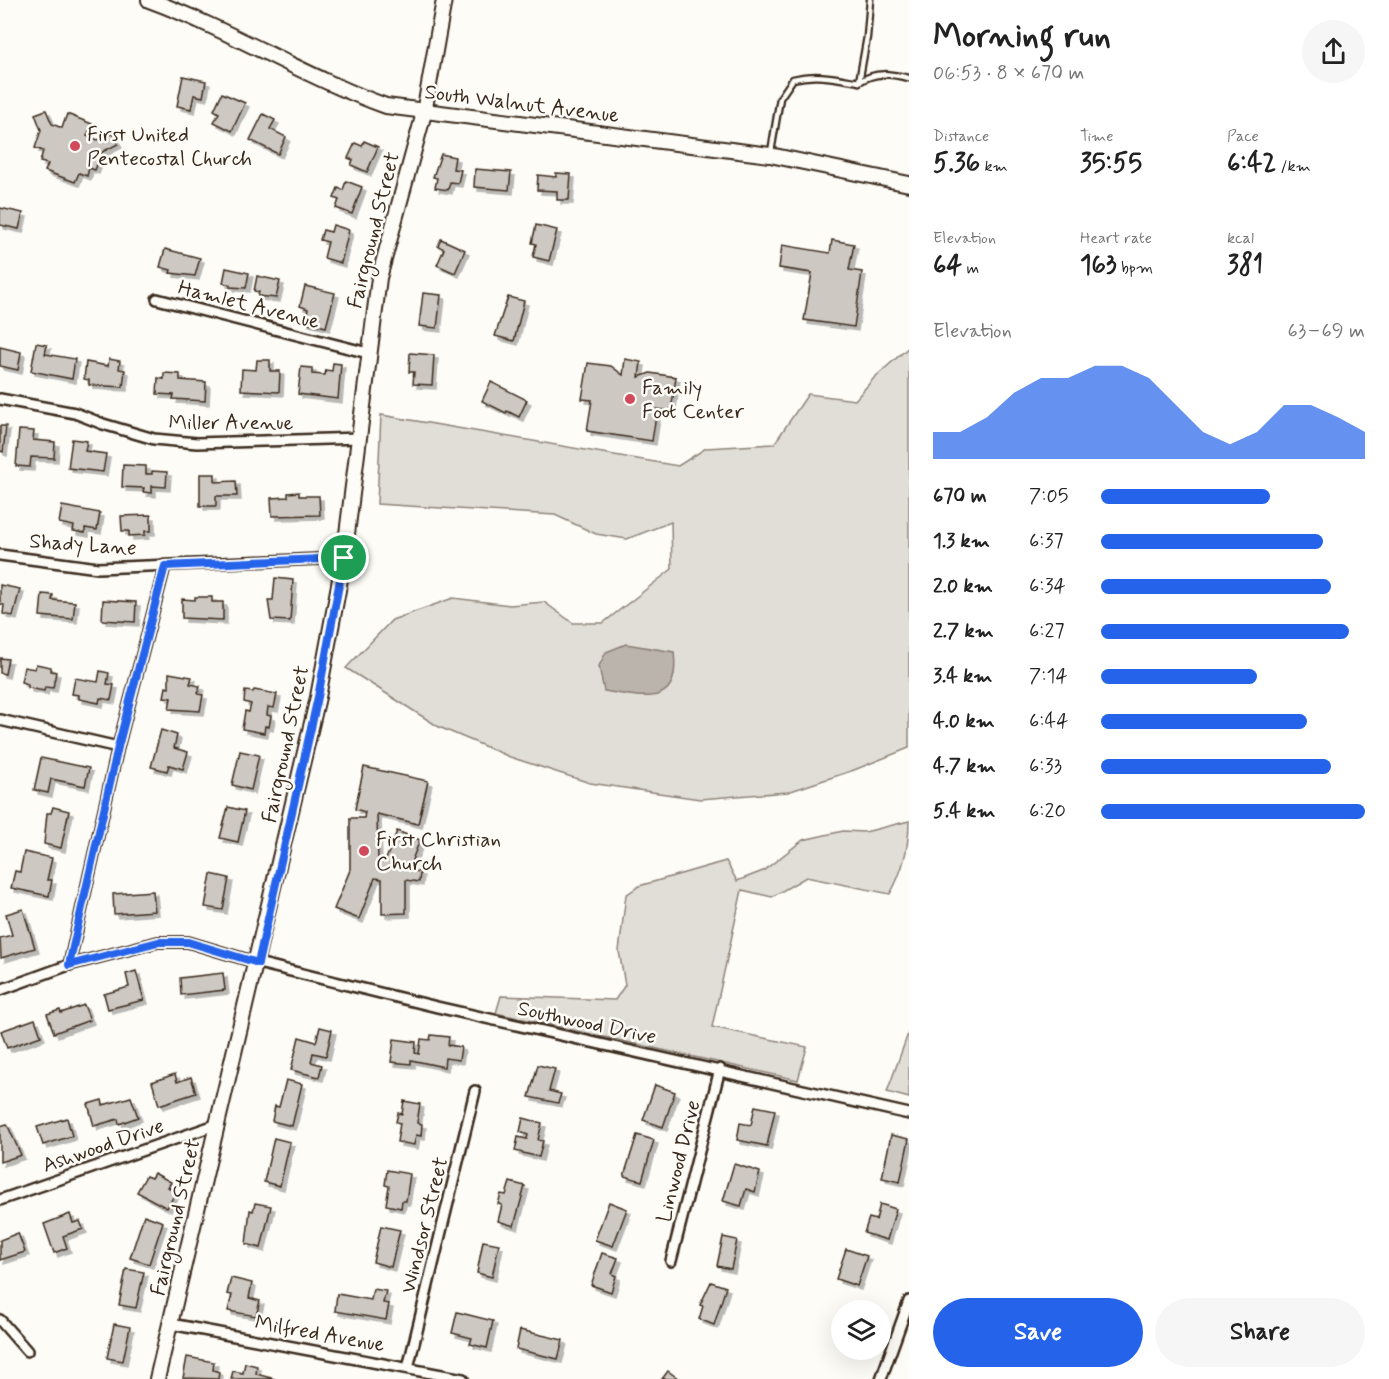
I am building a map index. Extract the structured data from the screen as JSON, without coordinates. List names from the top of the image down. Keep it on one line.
{"streets":{"street":["South Walnut Avenue","Fairground Street","Hamlet Avenue","Miller Avenue","Shady Lane","Southwood Drive","Ashwood Drive","Linwood Drive","Windsor Street","Milfred Avenue"]},"crossings":[["South Walnut Avenue","Fairground Street"],["Fairground Street","Hamlet Avenue"],["Fairground Street","Miller Avenue"],["Fairground Street","Shady Lane"],["Fairground Street","Southwood Drive"],["Fairground Street","Ashwood Drive"],["Fairground Street","Milfred Avenue"],["Southwood Drive","Linwood Drive"],["Windsor Street","Milfred Avenue"]],"places":["First United Pentecostal Church","Family Foot Center","First Christian Church"],"page":{"heading":["Morning run","06:53 · 8 × 670 m"],"stats":[["Distance","5.36 km"],["Time","35:55"],["Pace","6:42 /km"],["Elevation","64 m"],["Heart rate","163 bpm"],["kcal","381"]],"chart":["Elevation","63–69 m"],"list":[{"name":"670 m","note":"7:05"},{"name":"1.3 km","note":"6:37"},{"name":"2.0 km","note":"6:34"},{"name":"2.7 km","note":"6:27"},{"name":"3.4 km","note":"7:14"},{"name":"4.0 km","note":"6:44"},{"name":"4.7 km","note":"6:33"},{"name":"5.4 km","note":"6:20"}],"buttons":["Save","Share"]}}
